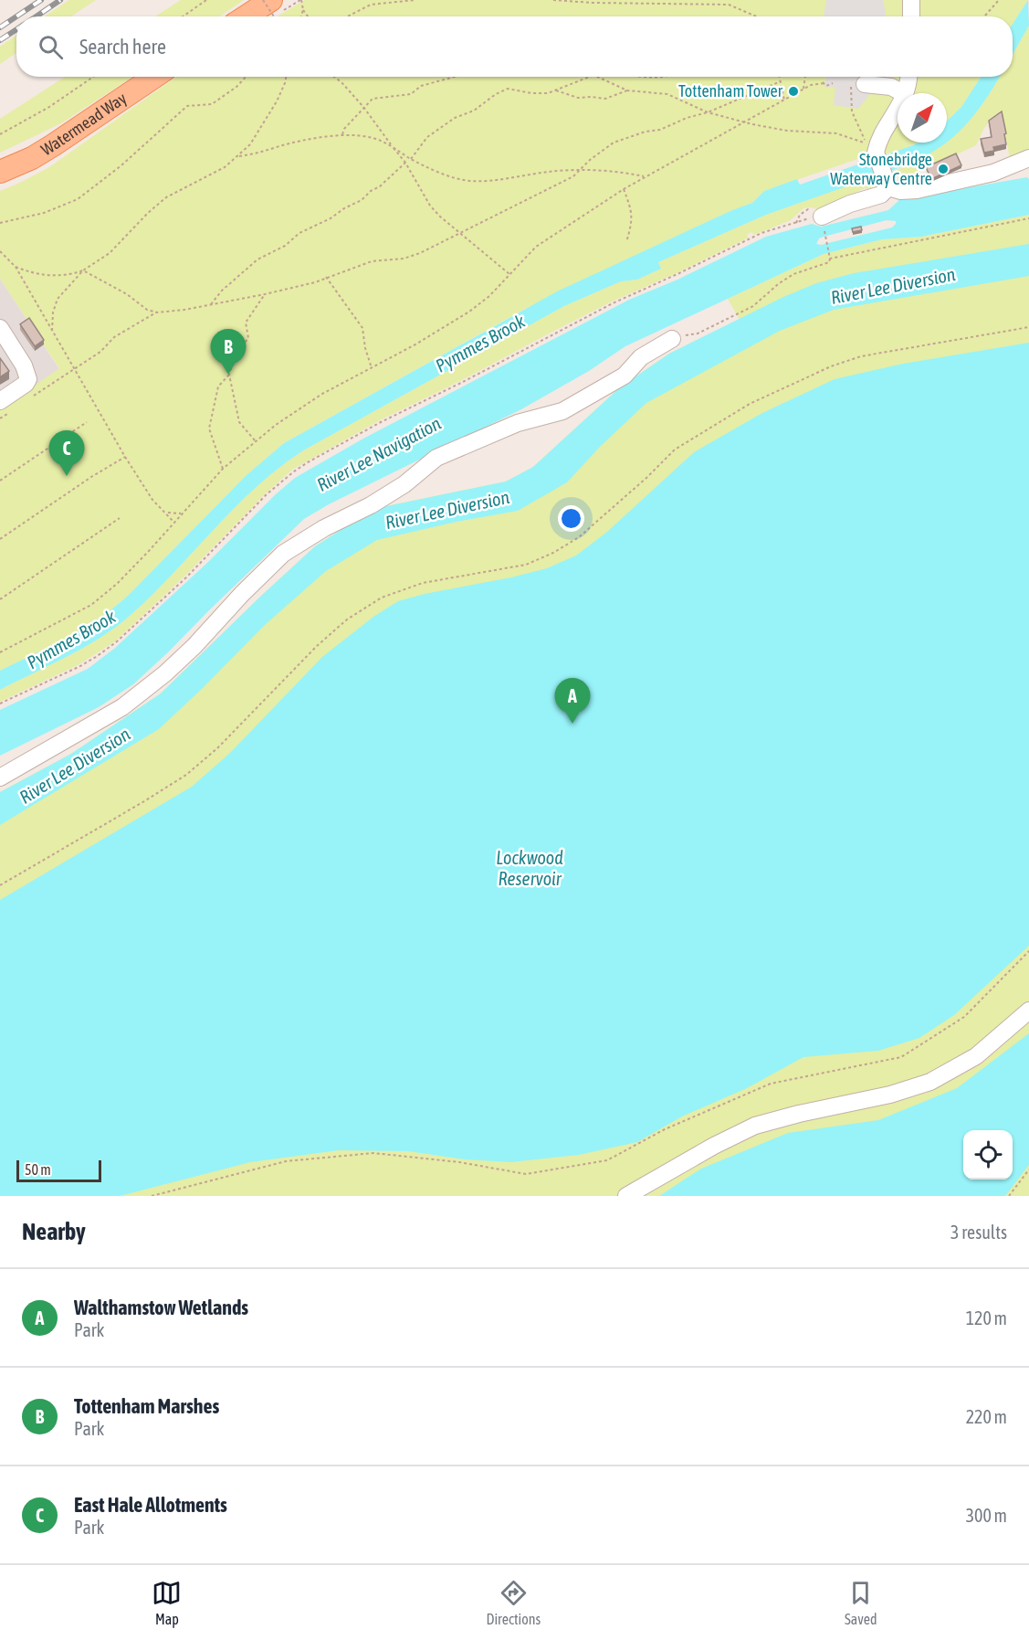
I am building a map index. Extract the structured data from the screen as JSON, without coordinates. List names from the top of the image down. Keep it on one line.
{"streets":{"main road":["Watermead Way"]},"water":["River Lee Diversion","Pymmes Brook","River Lee Navigation","Lockwood Reservoir"],"places":["Tottenham Tower","Stonebridge Waterway Centre"],"scale_bar":"50 m","north":"top right","page":{"search":"Search here","pins":["B","C","A"],"scale":"50 m","heading":["Nearby","3 results"],"list":[{"mark":"A","name":"Walthamstow Wetlands","note":"Park","value":"120 m"},{"mark":"B","name":"Tottenham Marshes","note":"Park","value":"220 m"},{"mark":"C","name":"East Hale Allotments","note":"Park","value":"300 m"}],"nav":["Map","Directions","Saved"]}}
